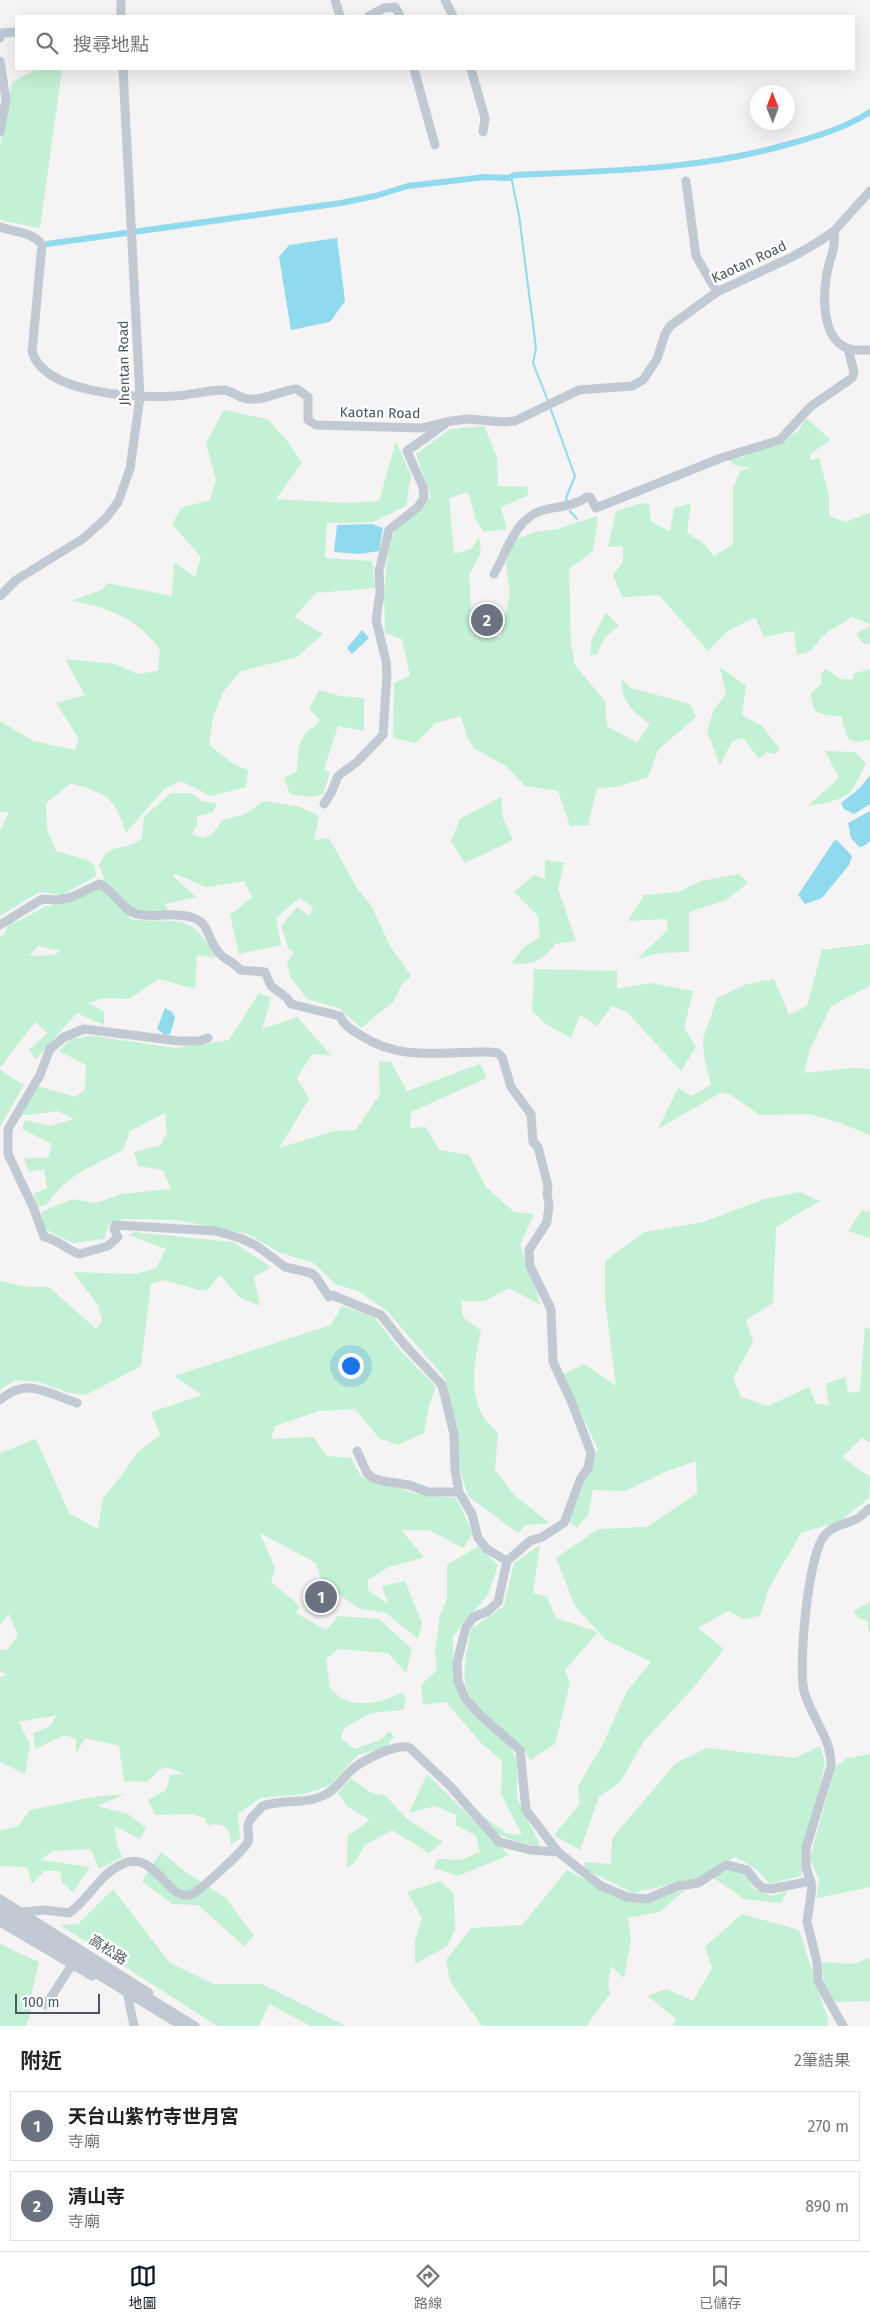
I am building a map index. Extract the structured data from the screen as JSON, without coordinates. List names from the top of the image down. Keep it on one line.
{"streets":{"street":["Kaotan Road","Jhentan Road","高松路"]},"crossings":[["Kaotan Road","Jhentan Road"]],"scale_bar":"100 m","north":"top","page":{"search":"搜尋地點","pins":["2","1"],"scale":"100 m","heading":["附近","2筆結果"],"list":[{"mark":"1","name":"天台山紫竹寺世月宮","note":"寺廟","value":"270 m"},{"mark":"2","name":"清山寺","note":"寺廟","value":"890 m"}],"nav":["地圖","路線","已儲存"]}}
